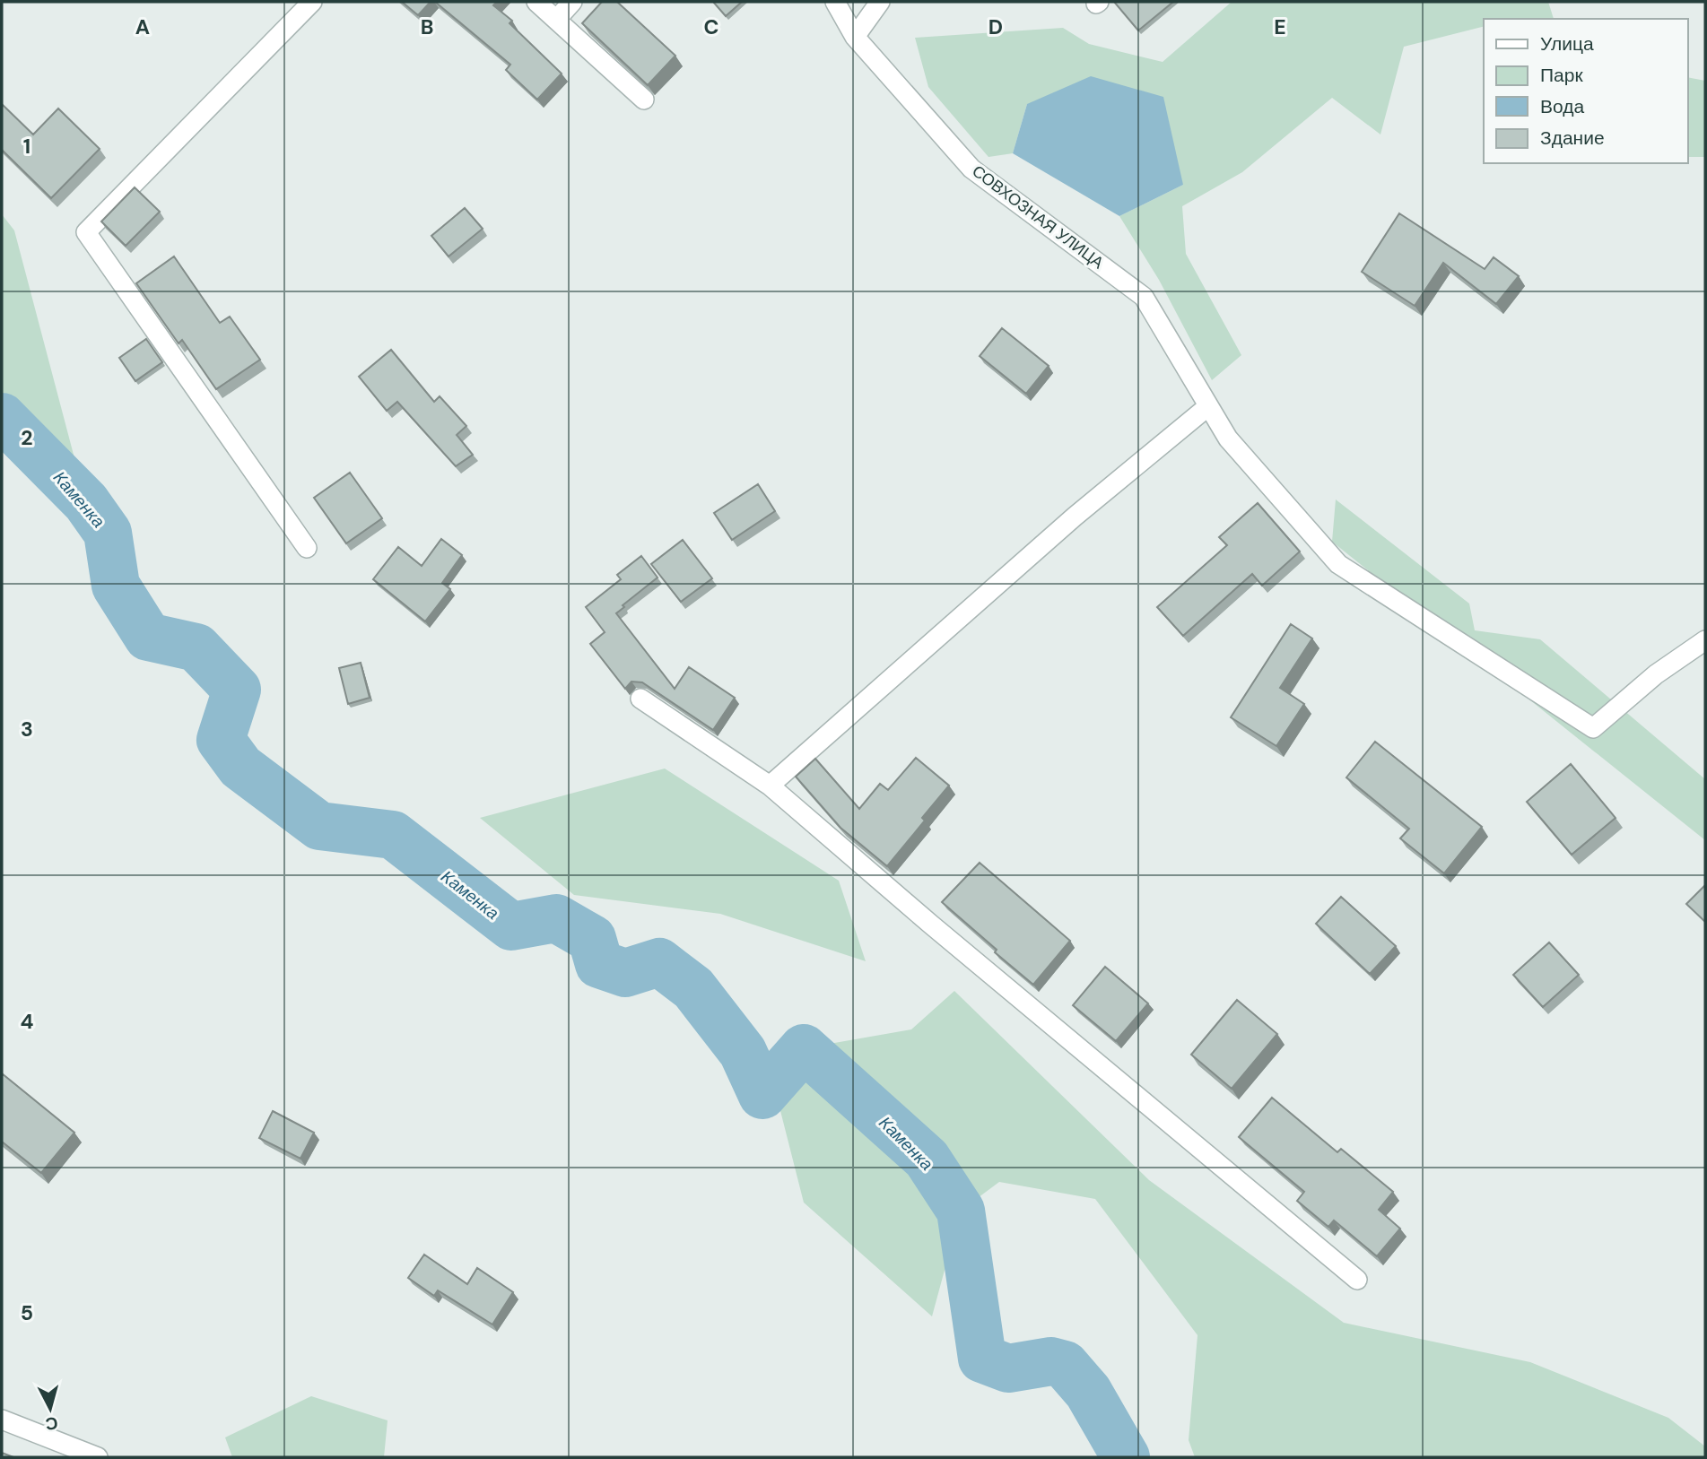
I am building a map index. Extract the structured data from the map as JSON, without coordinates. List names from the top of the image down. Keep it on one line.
{"streets":{"street":["СОВХОЗНАЯ УЛИЦА"]},"water":["Каменка"],"legend":["Улица","Парк","Вода","Здание"],"north":"bottom","grid":{"columns":["A","B","C","D","E"],"rows":["1","2","3","4","5"]}}
